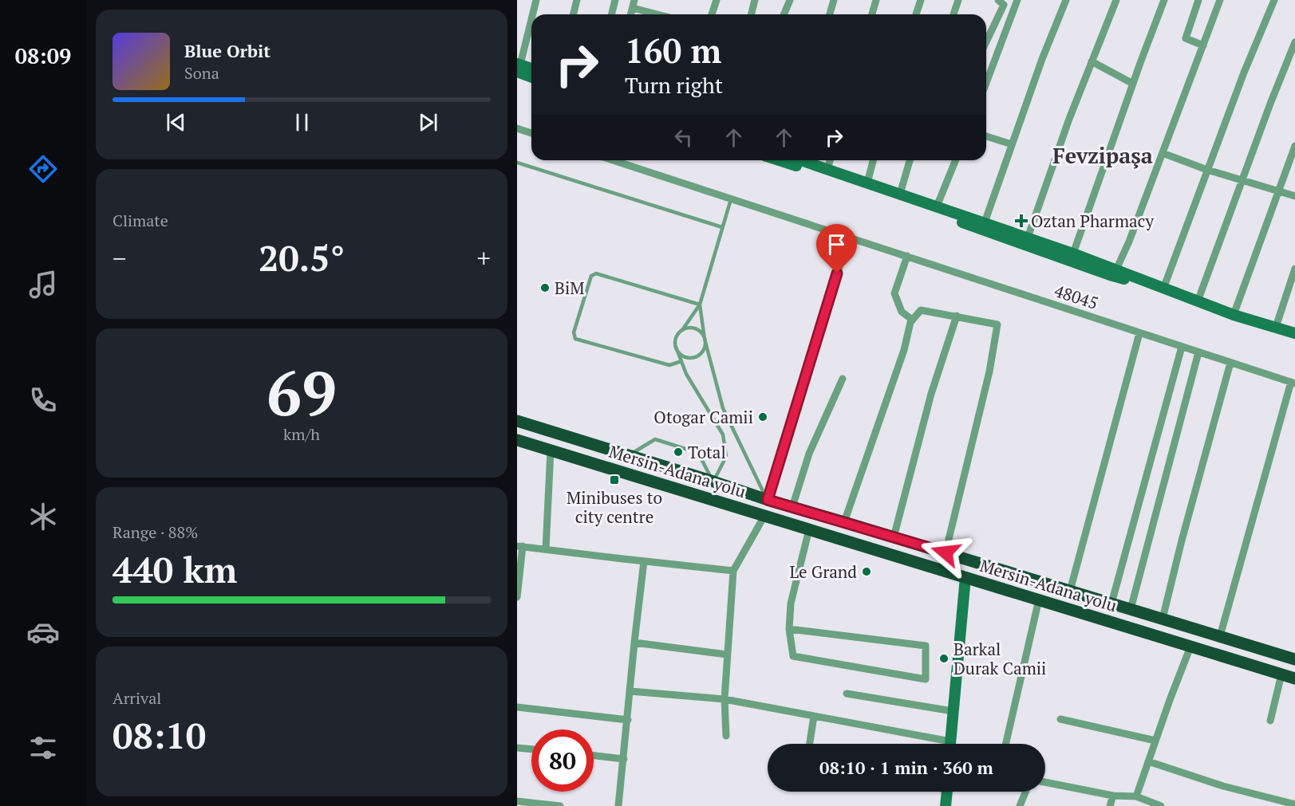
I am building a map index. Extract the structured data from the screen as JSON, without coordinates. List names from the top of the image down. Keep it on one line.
{"streets":{"highway":["Mersin-Adana yolu"],"street":["48045"]},"districts":["Fevzipaşa"],"places":{"health":["Oztan Pharmacy"],"other":["BiM","Otogar Camii","Total","Le Grand","Barkal Durak Camii"],"transit":["Minibuses to city centre"]},"page":{"tabs":"08:09","turn":["160 m","Turn right"],"song":["Blue Orbit","Sona"],"tile":["Climate",["69","km/h"],["Range · 88%","440 km"],["Arrival","08:10"]],"heat":["−","20.5°","+"],"limit":"80","trip":"08:10 · 1 min · 360 m"}}
